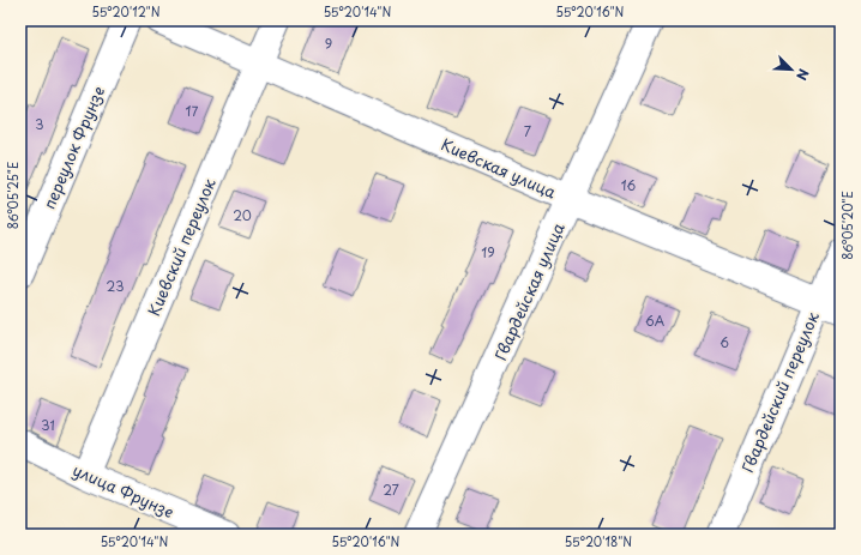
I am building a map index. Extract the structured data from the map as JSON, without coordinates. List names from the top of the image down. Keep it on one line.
{"streets":{"lane":["переулок Фрунзе","Киевская улица","Киевский переулок","Гвардейская улица","Гвардейский переулок","улица Фрунзе"]},"crossings":[["Киевская улица","Киевский переулок"],["Киевская улица","Гвардейская улица"],["Киевская улица","Гвардейский переулок"],["Киевский переулок","улица Фрунзе"]],"house_numbers":["9","17","3","7","16","20","19","23","6А","6","31","27"],"north":"bottom right","coordinates":["55°20'12\"N","55°20'14\"N","55°20'16\"N","86°05'25\"E","86°05'20\"E","55°20'18\"N"]}
